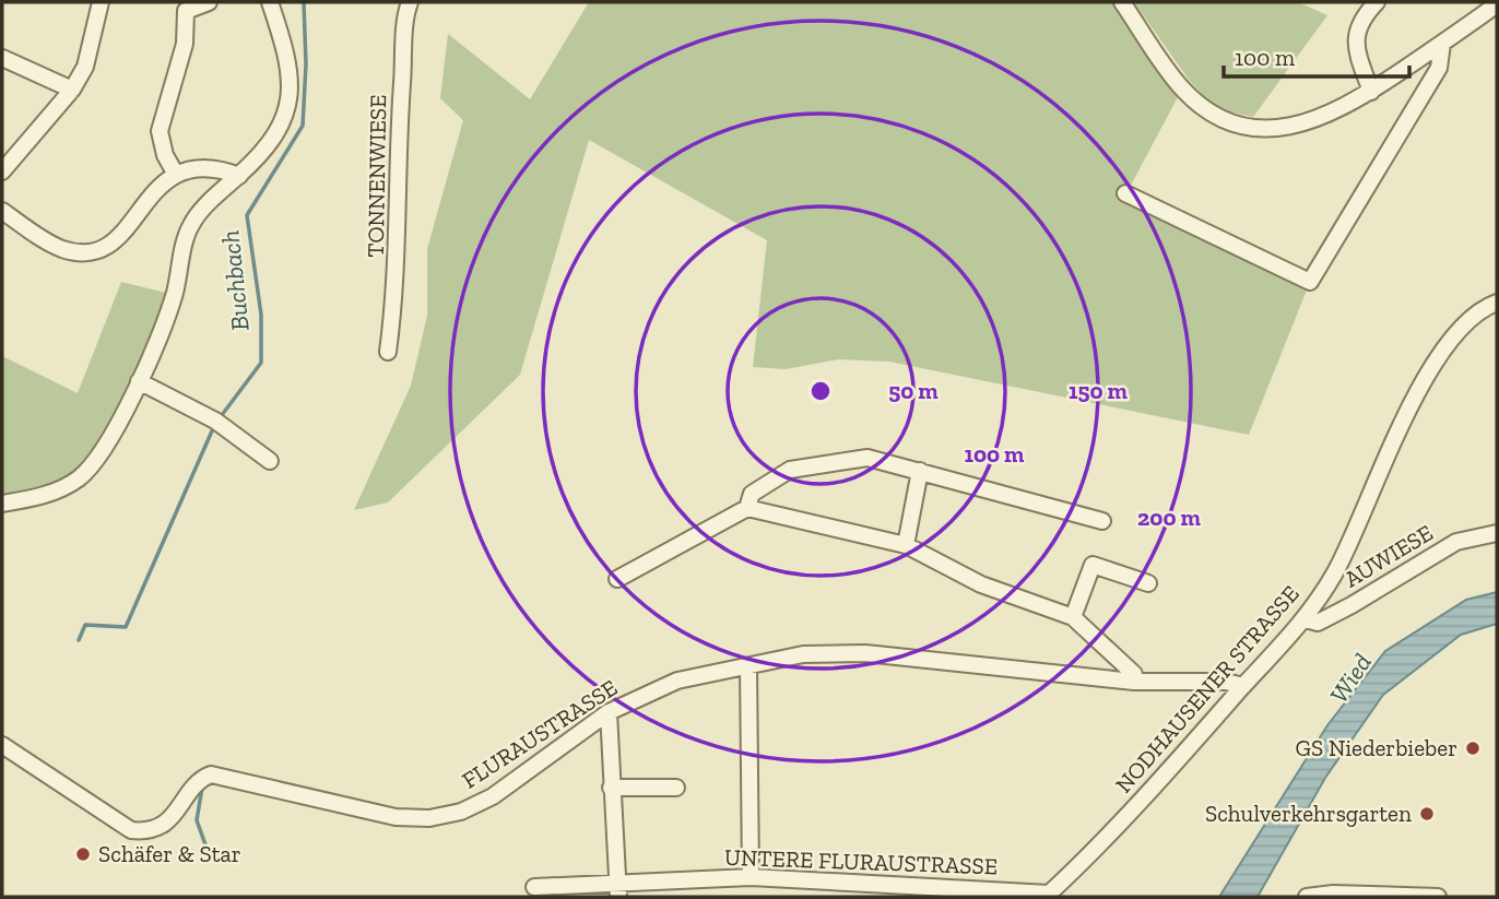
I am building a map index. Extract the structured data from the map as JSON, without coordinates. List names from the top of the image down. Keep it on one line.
{"streets":{"street":["TONNENWIESE","AUWIESE","NODHAUSENER STRASSE","FLURAUSTRASSE","UNTERE FLURAUSTRASSE"]},"crossings":[["AUWIESE","NODHAUSENER STRASSE"],["NODHAUSENER STRASSE","FLURAUSTRASSE"],["NODHAUSENER STRASSE","UNTERE FLURAUSTRASSE"]],"water":["Buchbach","Wied"],"places":["GS Niederbieber","Schulverkehrsgarten","Schäfer & Star"],"scale_bar":"100 m","rings":["50 m","150 m","100 m","200 m"]}
